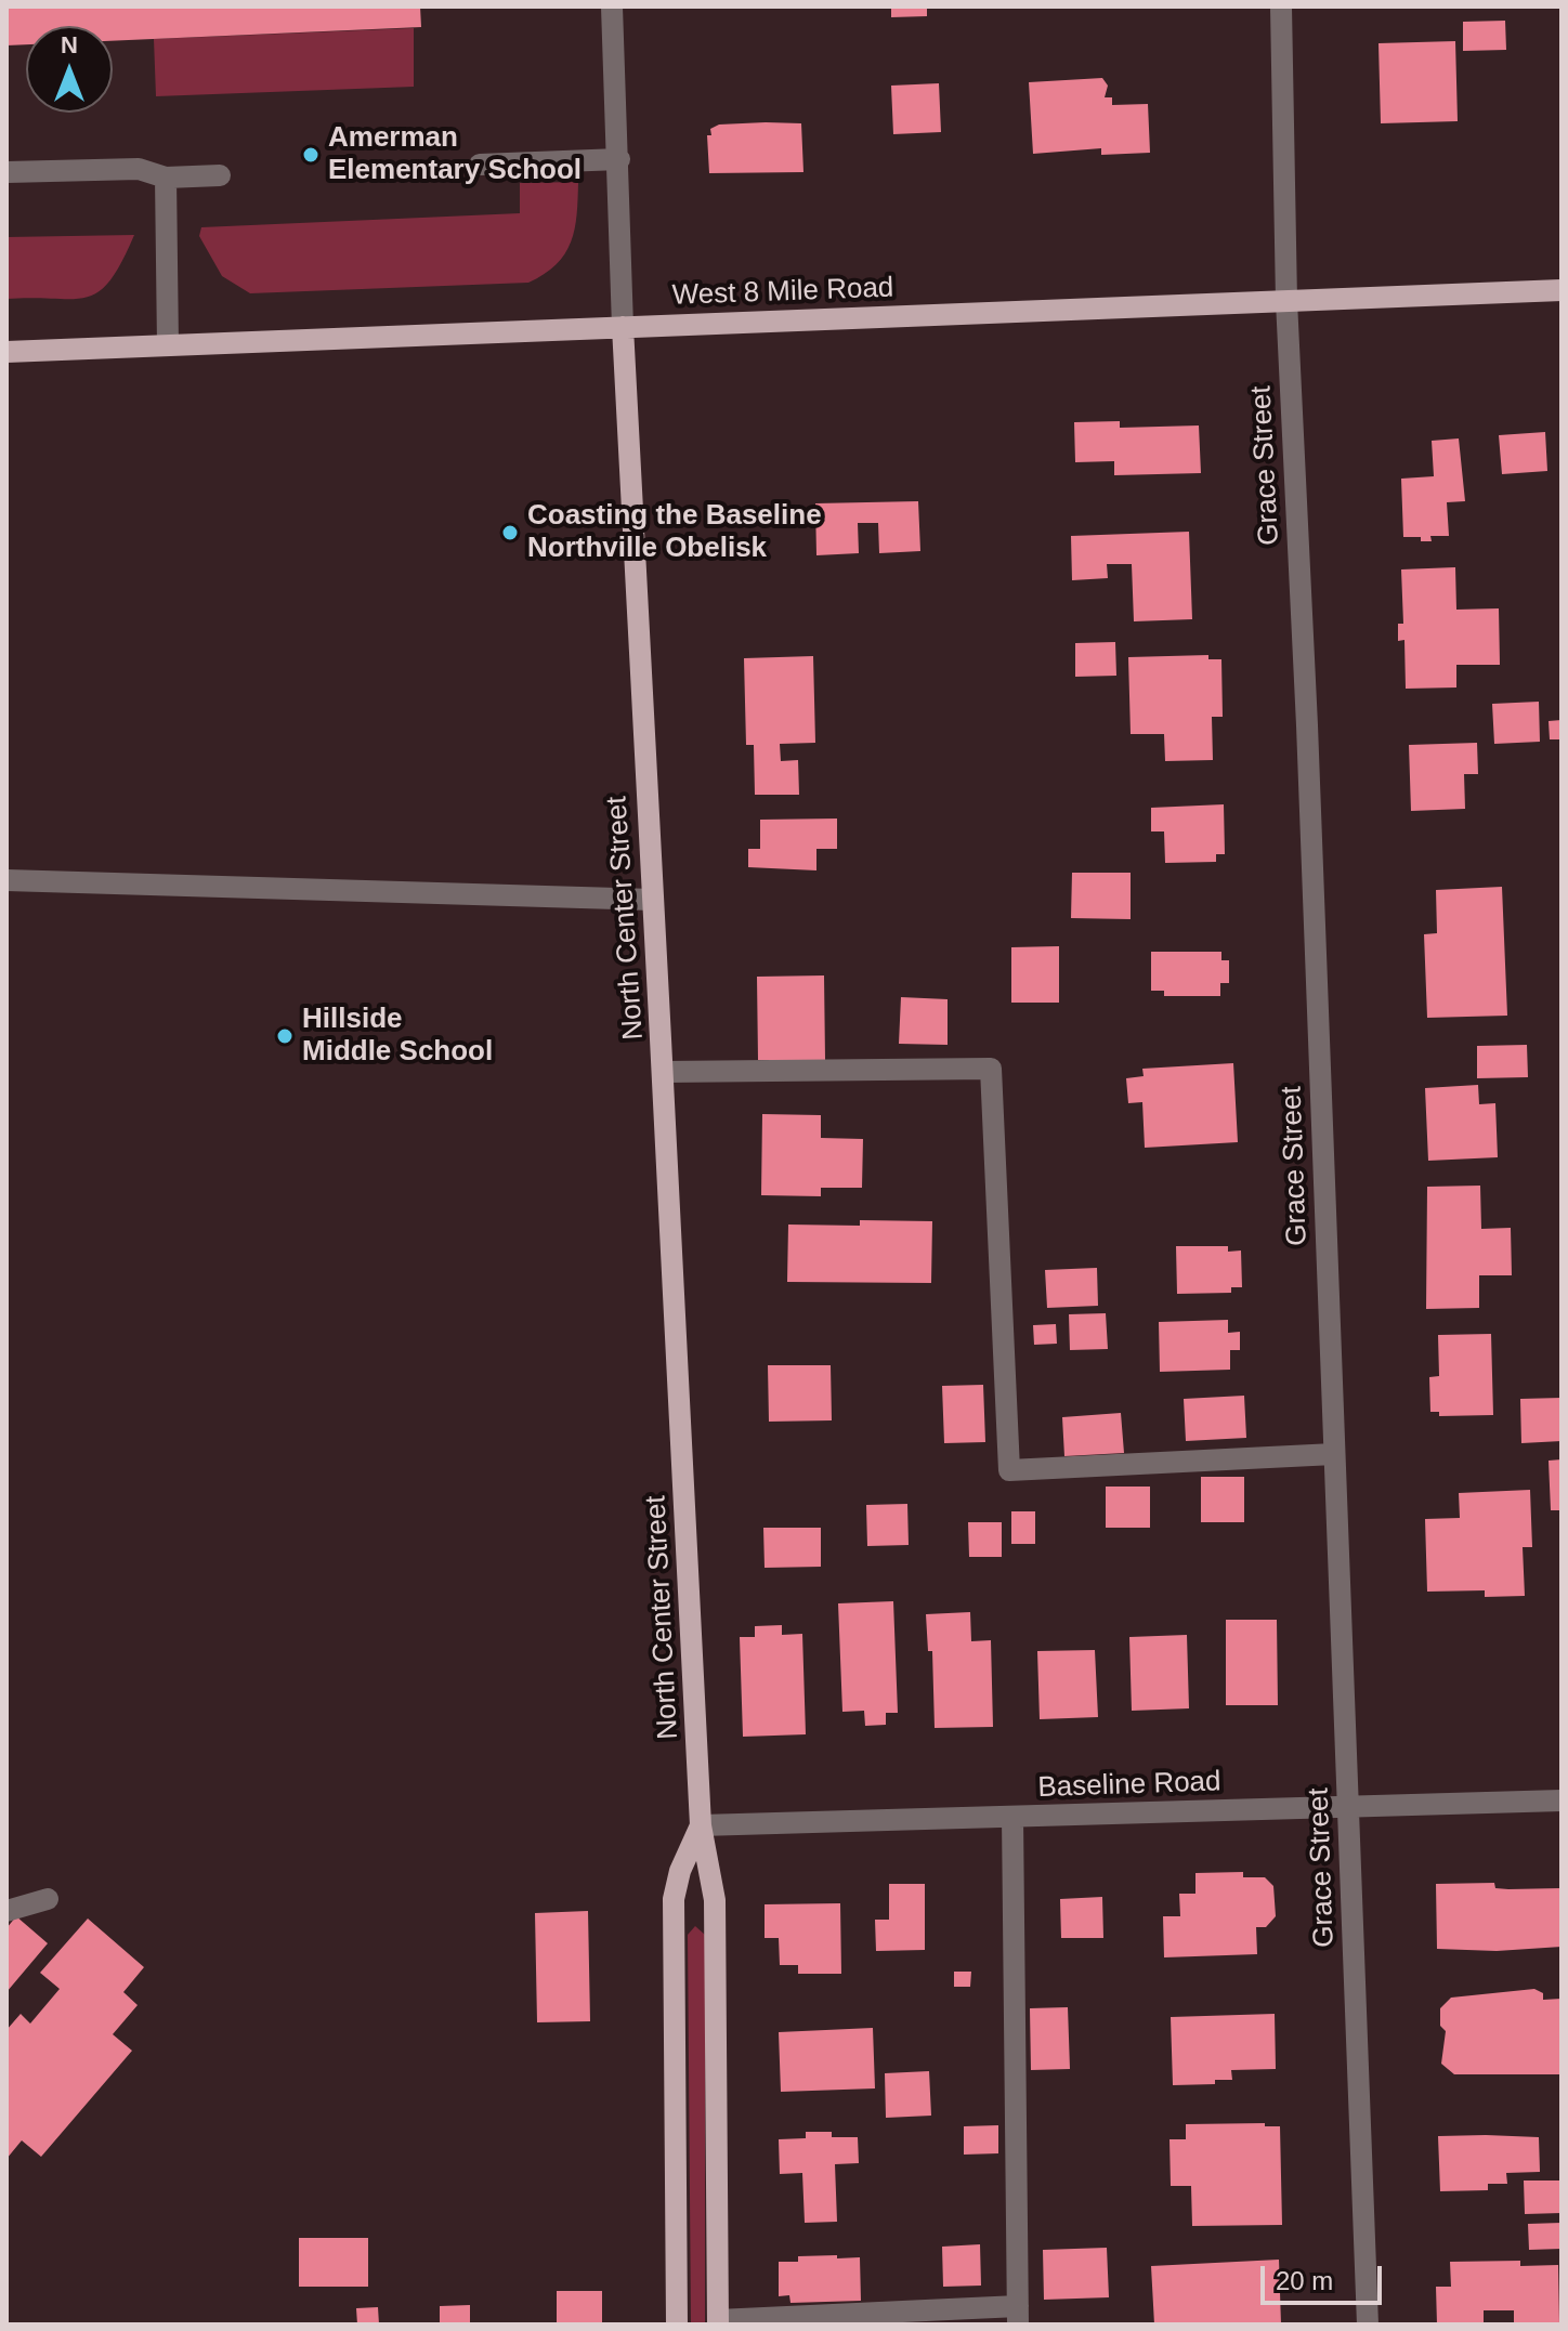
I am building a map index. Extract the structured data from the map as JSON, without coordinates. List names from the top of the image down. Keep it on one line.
{"streets":{"main road":["West 8 Mile Road","North Center Street"],"street":["Grace Street","Baseline Road"]},"crossings":[["West 8 Mile Road","Grace Street"],["West 8 Mile Road","North Center Street"],["Grace Street","Baseline Road"],["North Center Street","Baseline Road"]],"places":["Amerman Elementary School","Coasting the Baseline Northville Obelisk","Hillside Middle School"],"scale_bar":"20 m","north":"top"}
